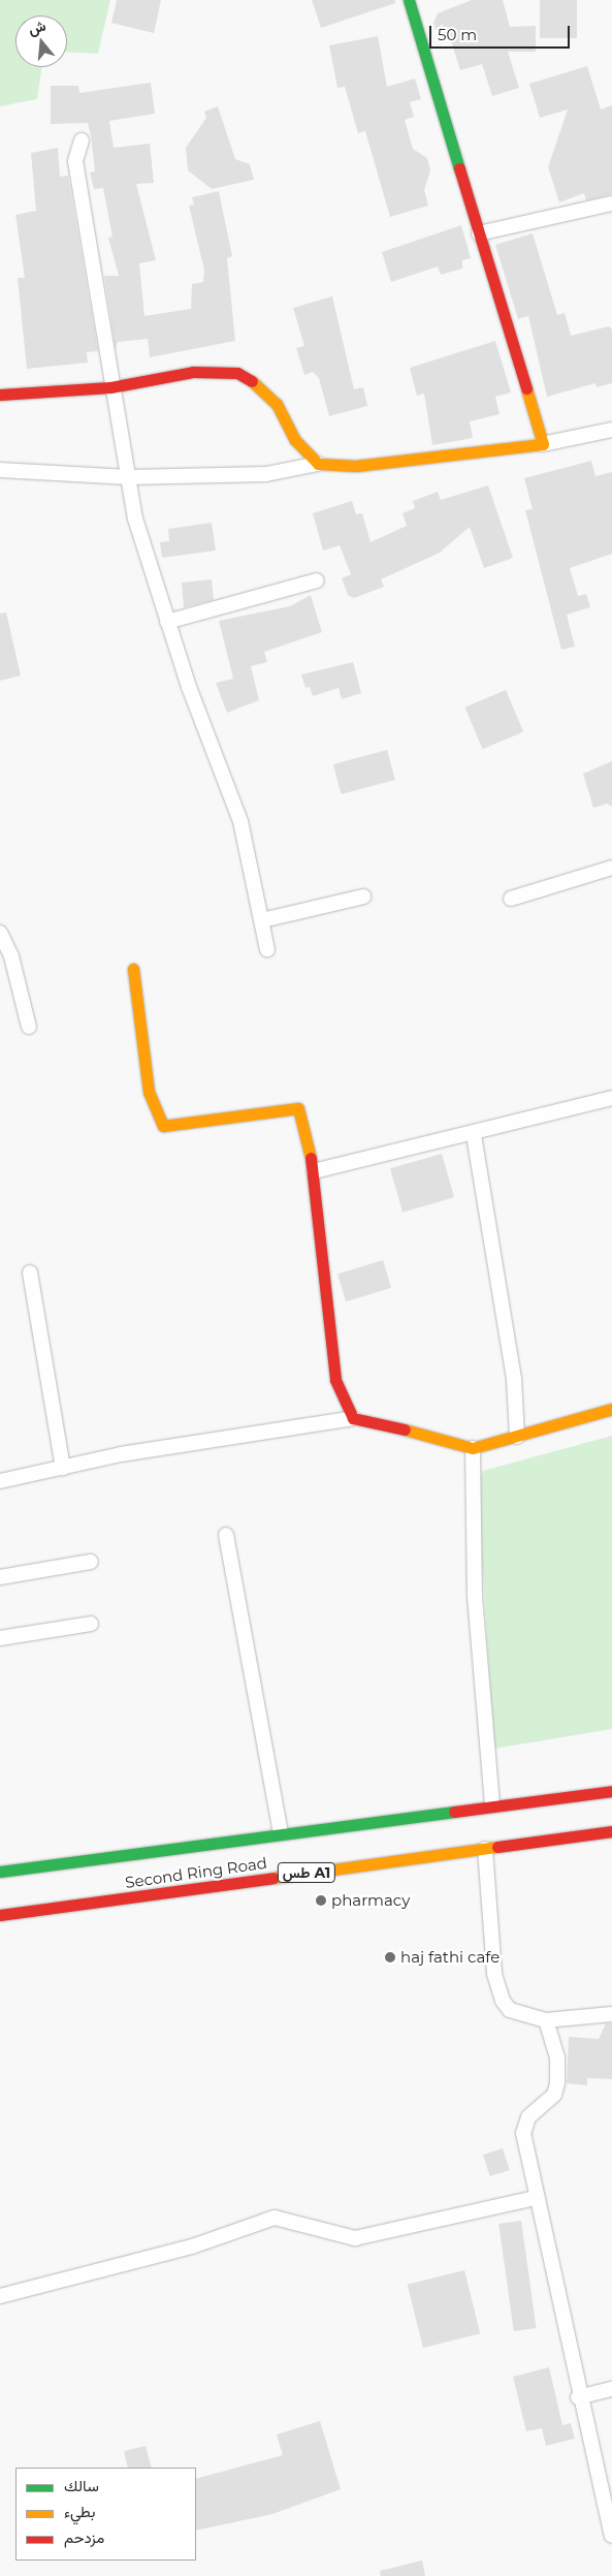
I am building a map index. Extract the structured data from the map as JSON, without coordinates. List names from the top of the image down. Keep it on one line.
{"streets":{"main road":["Second Ring Road","طس A1"]},"places":["pharmacy","haj fathi cafe"],"legend":["سالك","بطيء","مزدحم"],"scale_bar":"50 m","north":"top"}
